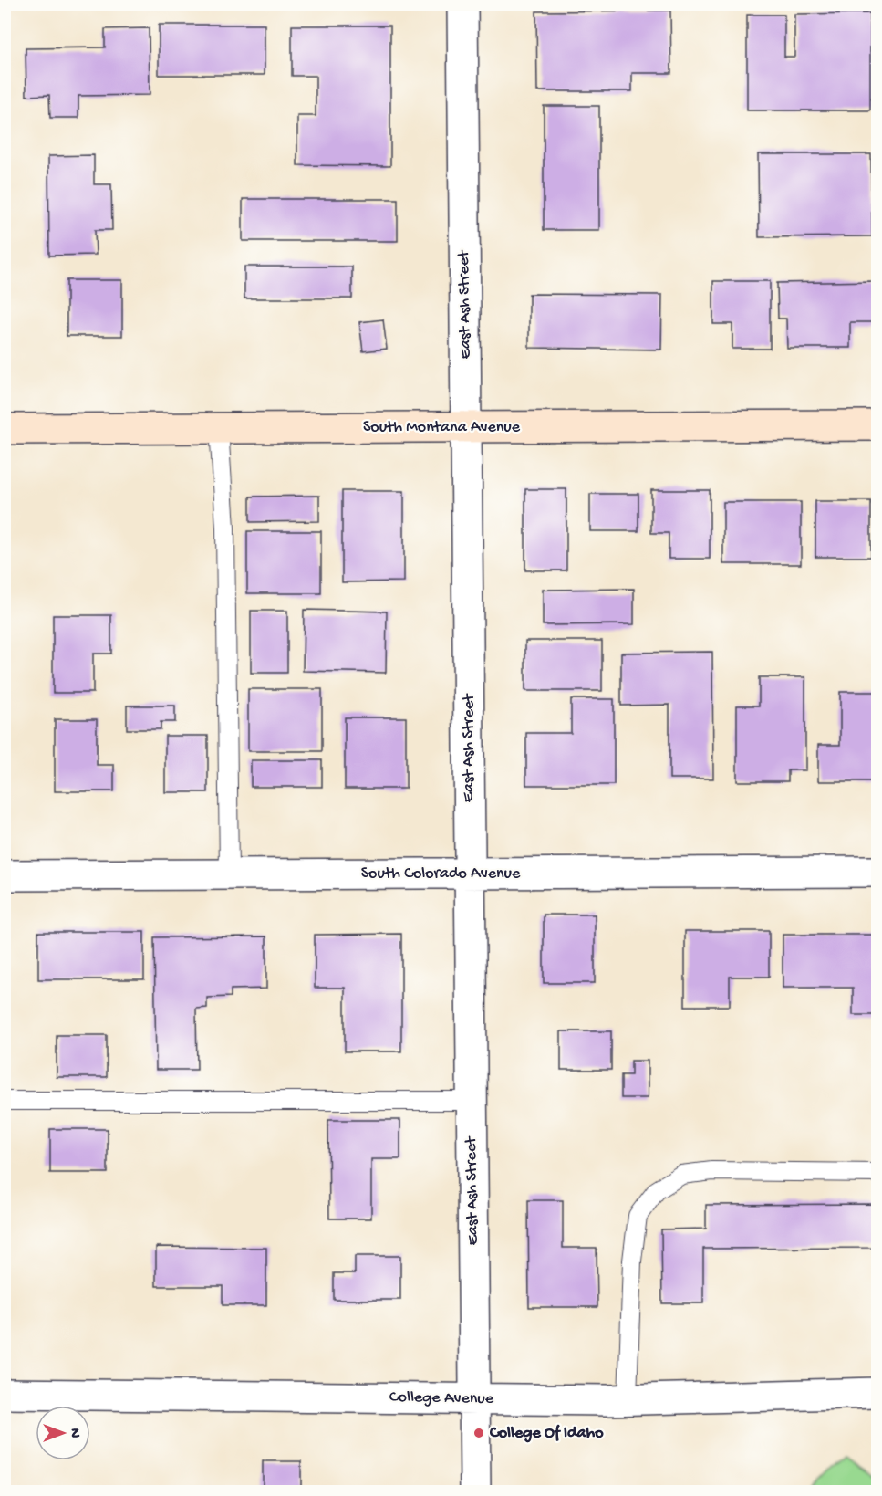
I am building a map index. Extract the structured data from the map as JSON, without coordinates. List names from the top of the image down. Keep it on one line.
{"streets":{"street":["East Ash Street","South Montana Avenue","South Colorado Avenue","College Avenue"]},"crossings":[["East Ash Street","South Montana Avenue"],["East Ash Street","South Colorado Avenue"],["East Ash Street","College Avenue"]],"places":["College Of Idaho"],"north":"right"}
